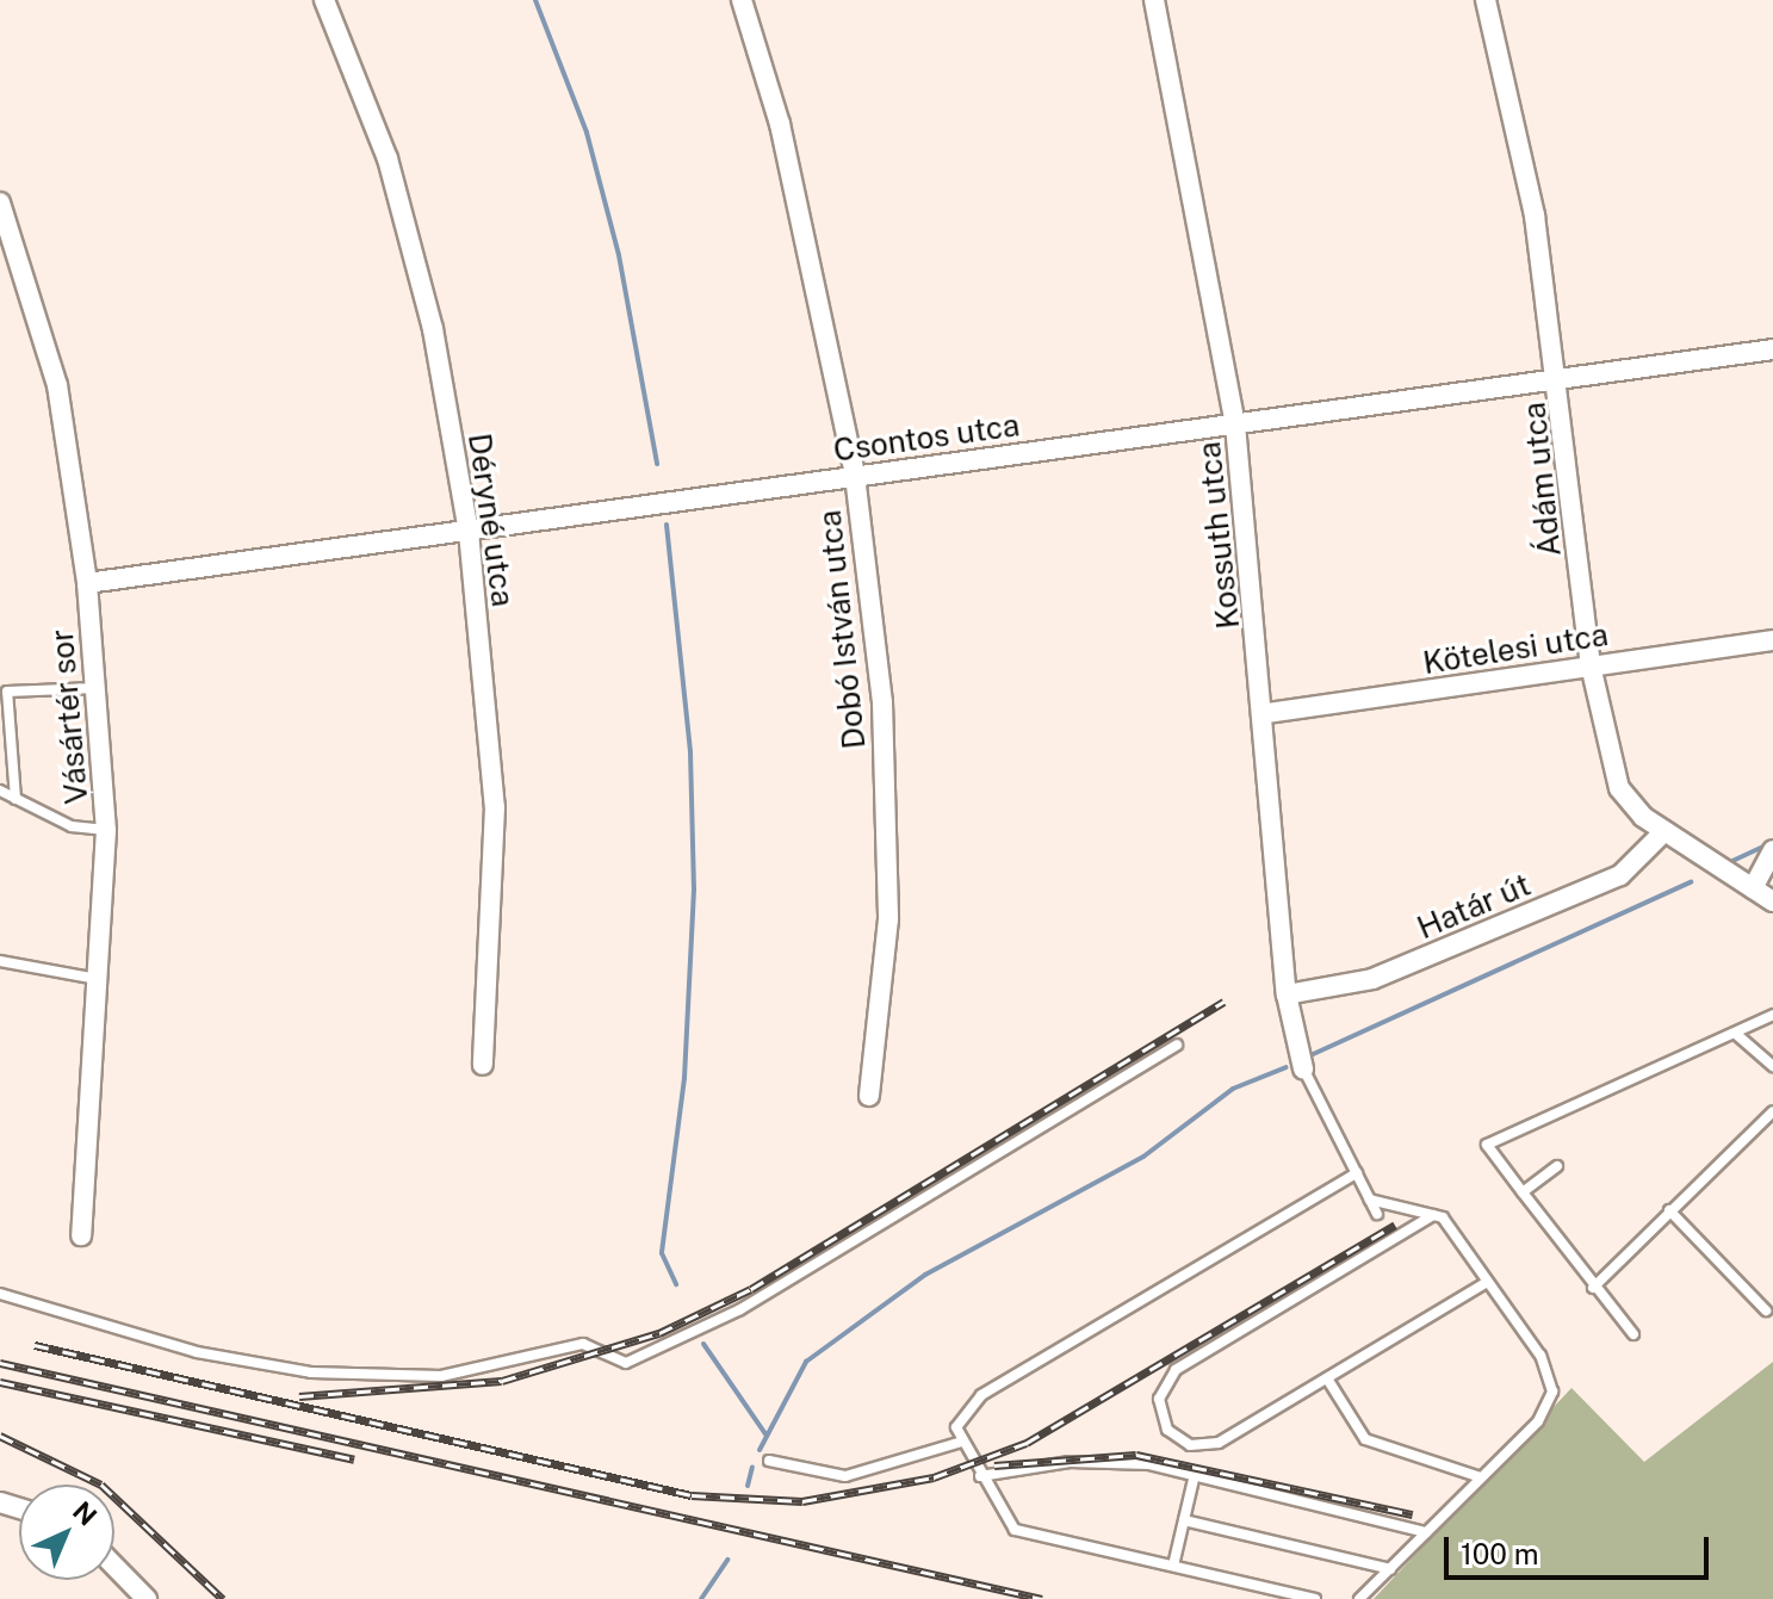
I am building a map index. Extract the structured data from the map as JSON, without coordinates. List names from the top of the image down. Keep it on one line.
{"streets":{"street":["Csontos utca","Ádám utca","Déryné utca","Kossuth utca","Dobó István utca","Kötelesi utca","Vásártér sor","Határ út"]},"crossings":[["Csontos utca","Ádám utca"],["Csontos utca","Déryné utca"],["Csontos utca","Kossuth utca"],["Csontos utca","Dobó István utca"],["Csontos utca","Vásártér sor"],["Ádám utca","Kötelesi utca"],["Ádám utca","Határ út"],["Kossuth utca","Kötelesi utca"],["Kossuth utca","Határ út"]],"scale_bar":"100 m","north":"top right"}
